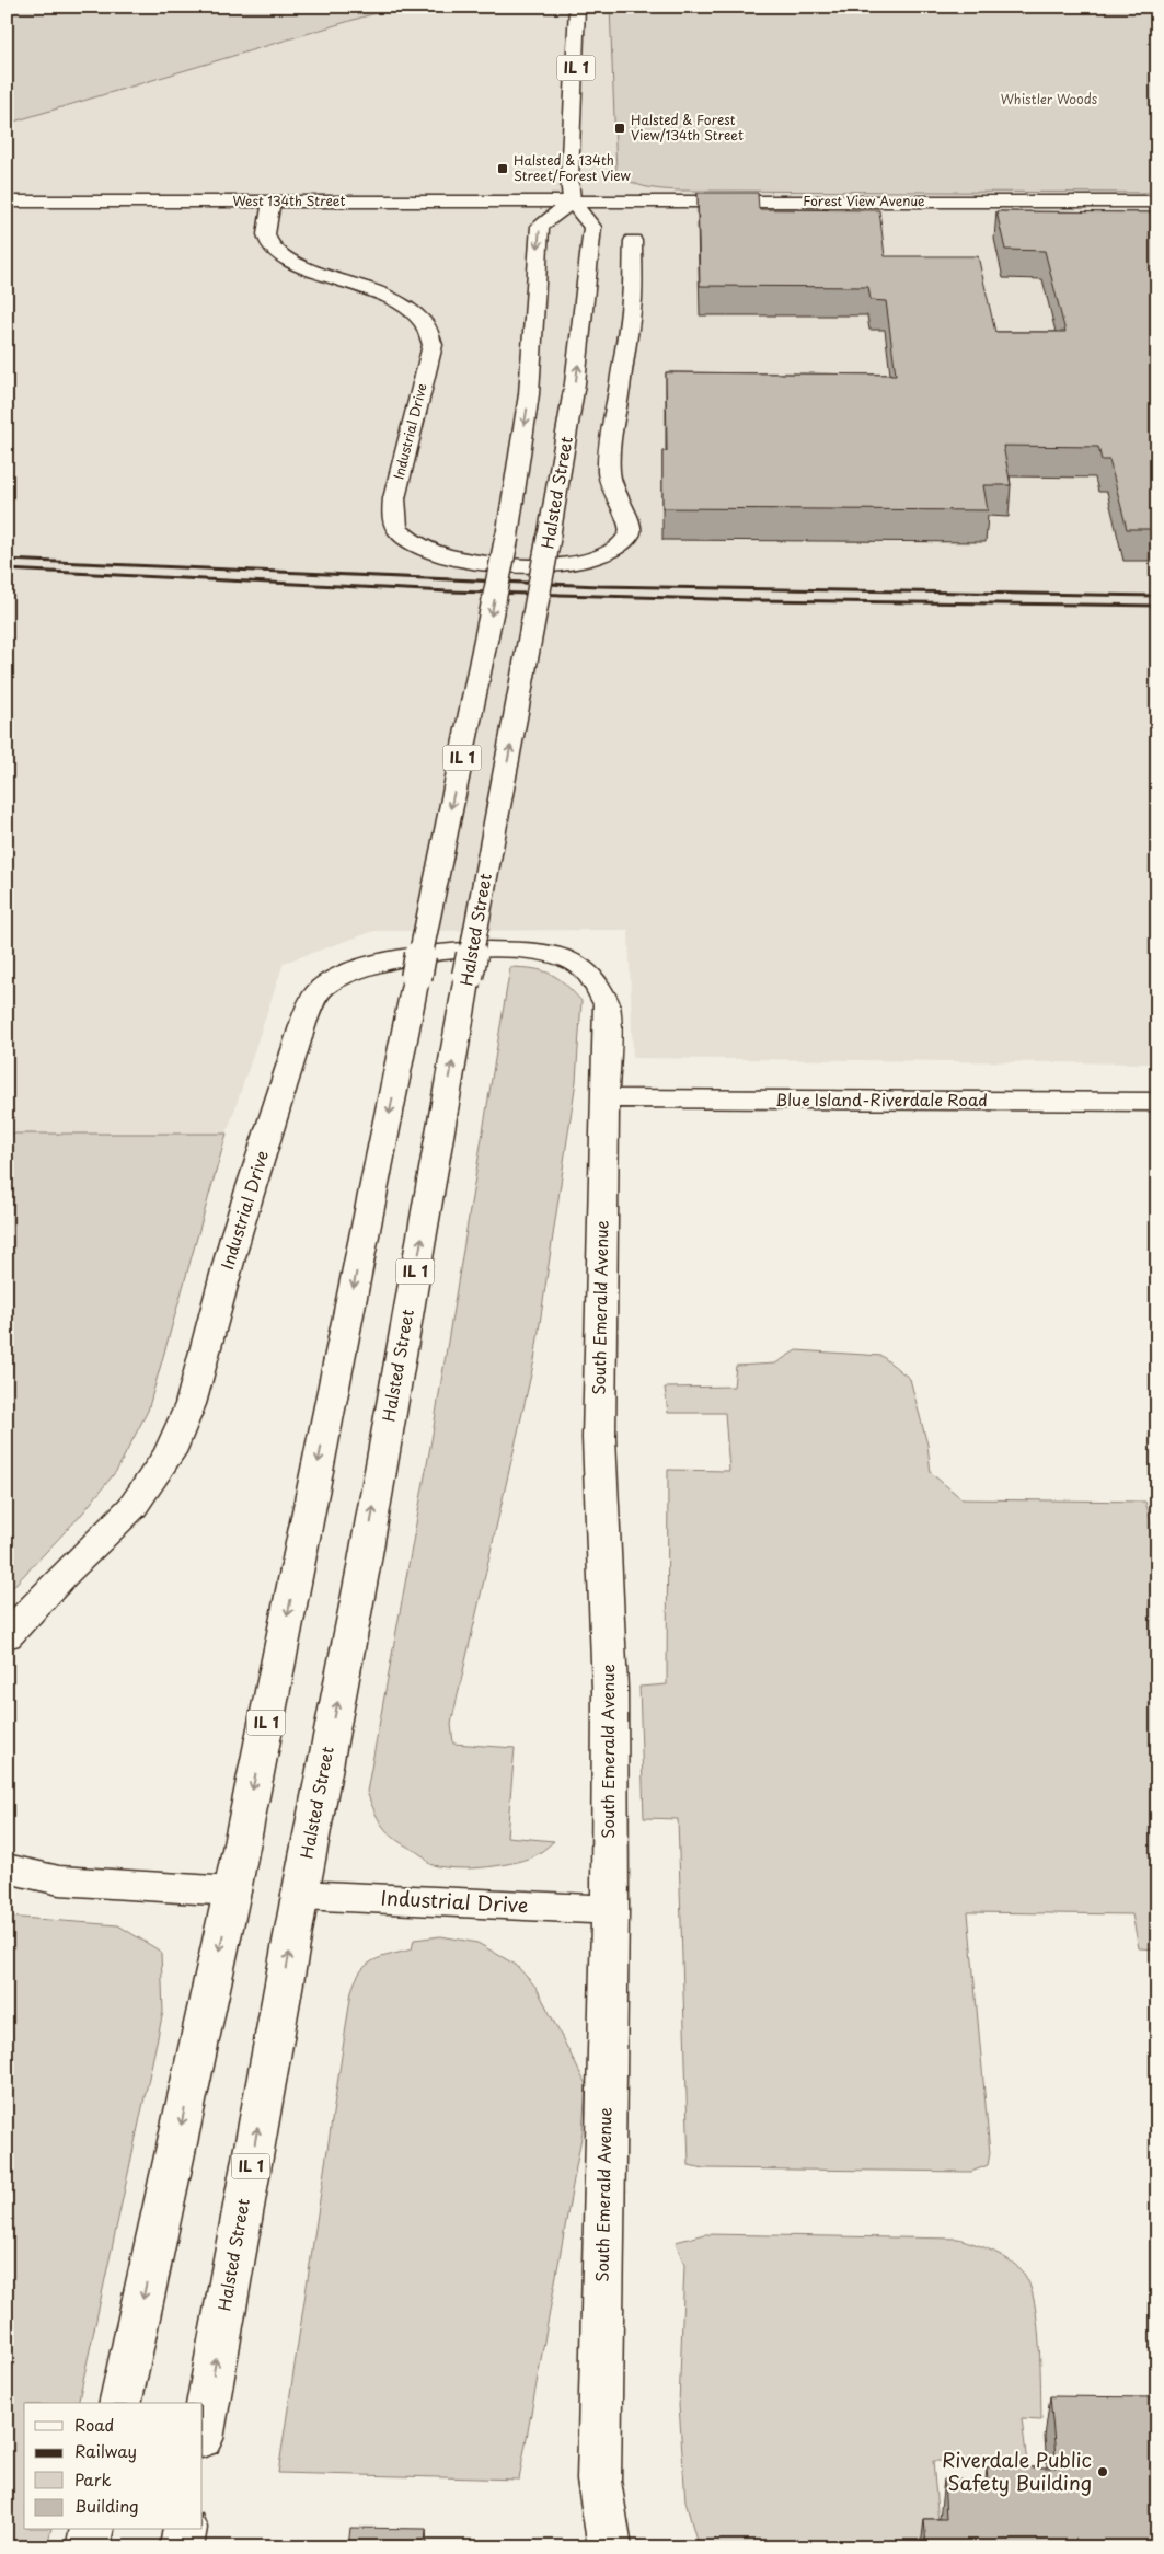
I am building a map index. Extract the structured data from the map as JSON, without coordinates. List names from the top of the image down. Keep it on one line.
{"streets":{"main road":["IL 1","West 134th Street","Forest View Avenue","Industrial Drive","Halsted Street","Blue Island-Riverdale Road","South Emerald Avenue"]},"crossings":[["IL 1","West 134th Street"],["IL 1","Forest View Avenue"],["IL 1","Halsted Street"],["West 134th Street","Forest View Avenue"],["West 134th Street","Industrial Drive"],["West 134th Street","Halsted Street"],["Forest View Avenue","Halsted Street"],["Industrial Drive","Halsted Street"],["Industrial Drive","South Emerald Avenue"],["Blue Island-Riverdale Road","South Emerald Avenue"]],"parks":["Whistler Woods"],"places":{"transit":["Halsted & Forest View/134th Street","Halsted & 134th Street/Forest View"],"other":["Riverdale Public Safety Building"]},"legend":["Road","Railway","Park","Building"]}
